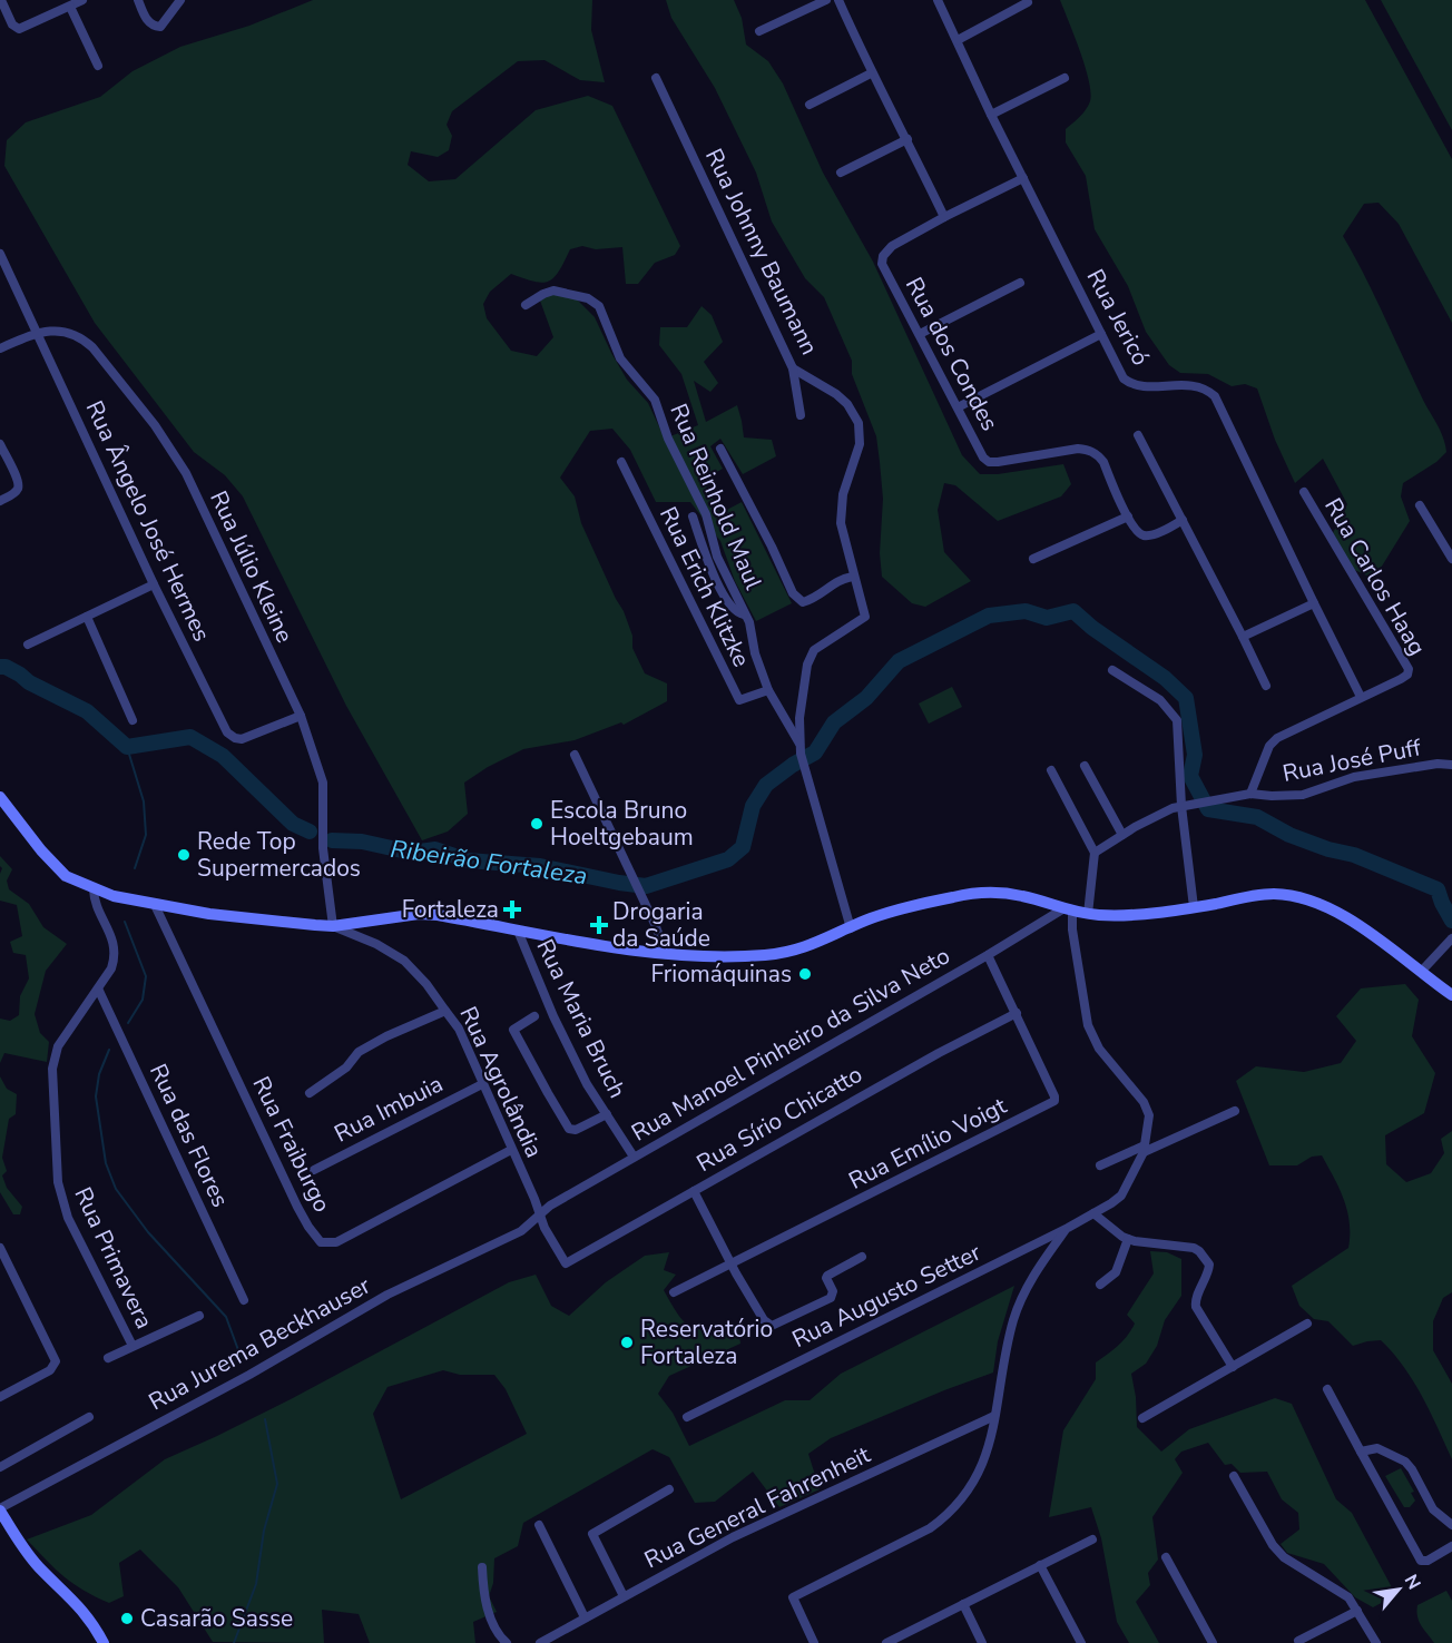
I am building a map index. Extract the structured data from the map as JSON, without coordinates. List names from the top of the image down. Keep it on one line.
{"streets":{"street":["Rua Johnny Baumann","Rua Jericó","Rua dos Condes","Rua Reinhold Maul","Rua Ângelo José Hermes","Rua Júlio Kleine","Rua Carlos Haag","Rua Erich Klitzke","Rua José Puff","Rua Maria Bruch","Rua Manoel Pinheiro da Silva Neto","Rua Agrolândia","Rua Imbuia","Rua Sírio Chicatto","Rua das Flores","Rua Emílio Voigt","Rua Fraiburgo","Rua Primavera","Rua Augusto Setter","Rua Jurema Beckhauser","Rua General Fahrenheit"]},"crossings":[["Rua Johnny Baumann","Rua Reinhold Maul"],["Rua Jericó","Rua dos Condes"],["Rua Jericó","Rua Carlos Haag"],["Rua Reinhold Maul","Rua Erich Klitzke"],["Rua Ângelo José Hermes","Rua Júlio Kleine"],["Rua Júlio Kleine","Rua Agrolândia"],["Rua Carlos Haag","Rua José Puff"],["Rua Maria Bruch","Rua Manoel Pinheiro da Silva Neto"],["Rua Manoel Pinheiro da Silva Neto","Rua Agrolândia"],["Rua Manoel Pinheiro da Silva Neto","Rua Emílio Voigt"],["Rua Manoel Pinheiro da Silva Neto","Rua Jurema Beckhauser"],["Rua Agrolândia","Rua Imbuia"],["Rua Agrolândia","Rua Sírio Chicatto"],["Rua Agrolândia","Rua Fraiburgo"],["Rua Agrolândia","Rua Jurema Beckhauser"],["Rua Sírio Chicatto","Rua Emílio Voigt"],["Rua das Flores","Rua Primavera"]],"water":["Ribeirão Fortaleza"],"places":{"other":["Escola Bruno Hoeltgebaum","Rede Top Supermercados","Friomáquinas","Reservatório Fortaleza","Casarão Sasse"],"health":["Fortaleza","Drogaria da Saúde"]},"north":"top right"}
